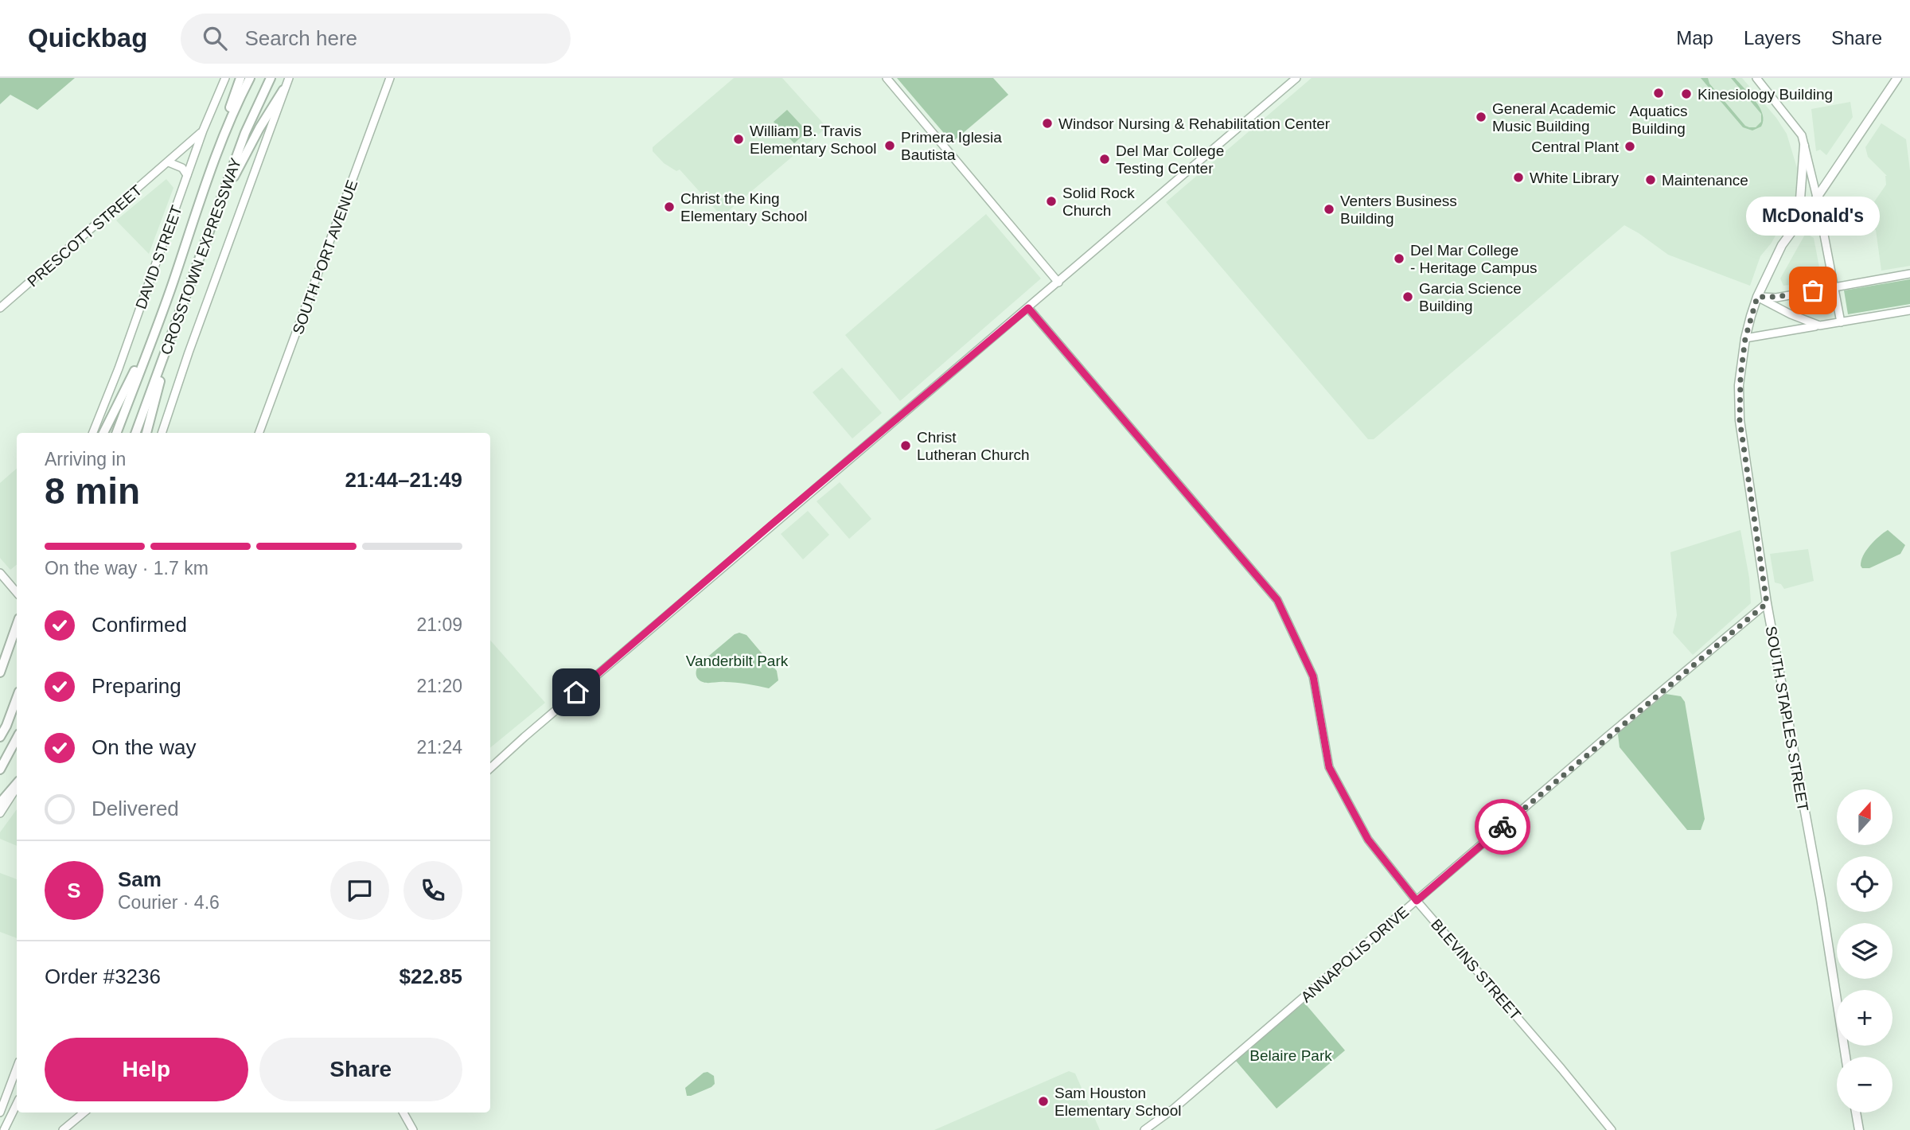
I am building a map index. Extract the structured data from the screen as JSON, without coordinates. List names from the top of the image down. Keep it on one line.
{"streets":{"highway":["CROSSTOWN EXPRESSWAY"],"main road":["PRESCOTT STREET","DAVID STREET","SOUTH PORT AVENUE","SOUTH STAPLES STREET","ANNAPOLIS DRIVE","BLEVINS STREET"]},"crossings":[["PRESCOTT STREET","DAVID STREET"],["SOUTH STAPLES STREET","ANNAPOLIS DRIVE"],["ANNAPOLIS DRIVE","BLEVINS STREET"]],"parks":["Vanderbilt Park","Belaire Park"],"places":["Aquatics Building","Kinesiology Building","General Academic Music Building","Windsor Nursing & Rehabilitation Center","William B. Travis Elementary School","Primera Iglesia Bautista","Central Plant","Del Mar College Testing Center","White Library","Maintenance","Solid Rock Church","Christ the King Elementary School","Venters Business Building","Del Mar College - Heritage Campus","McDonald's","Garcia Science Building","Christ Lutheran Church","Sam Houston Elementary School"],"north":"top","page":{"header":"Quickbag","search":"Search here","nav":["Map","Layers","Share"],"bubble":"McDonald's","heading":["8 min","Arriving in","21:44–21:49"],"panel":["Sam","Courier · 4.6","Order #3236","$22.85"],"bar":"On the way · 1.7 km","list":[["Confirmed","21:09"],["Preparing","21:20"],["On the way","21:24"],"Delivered"],"map_buttons":["+","−"],"round":"S","buttons":["Help","Share"]}}
